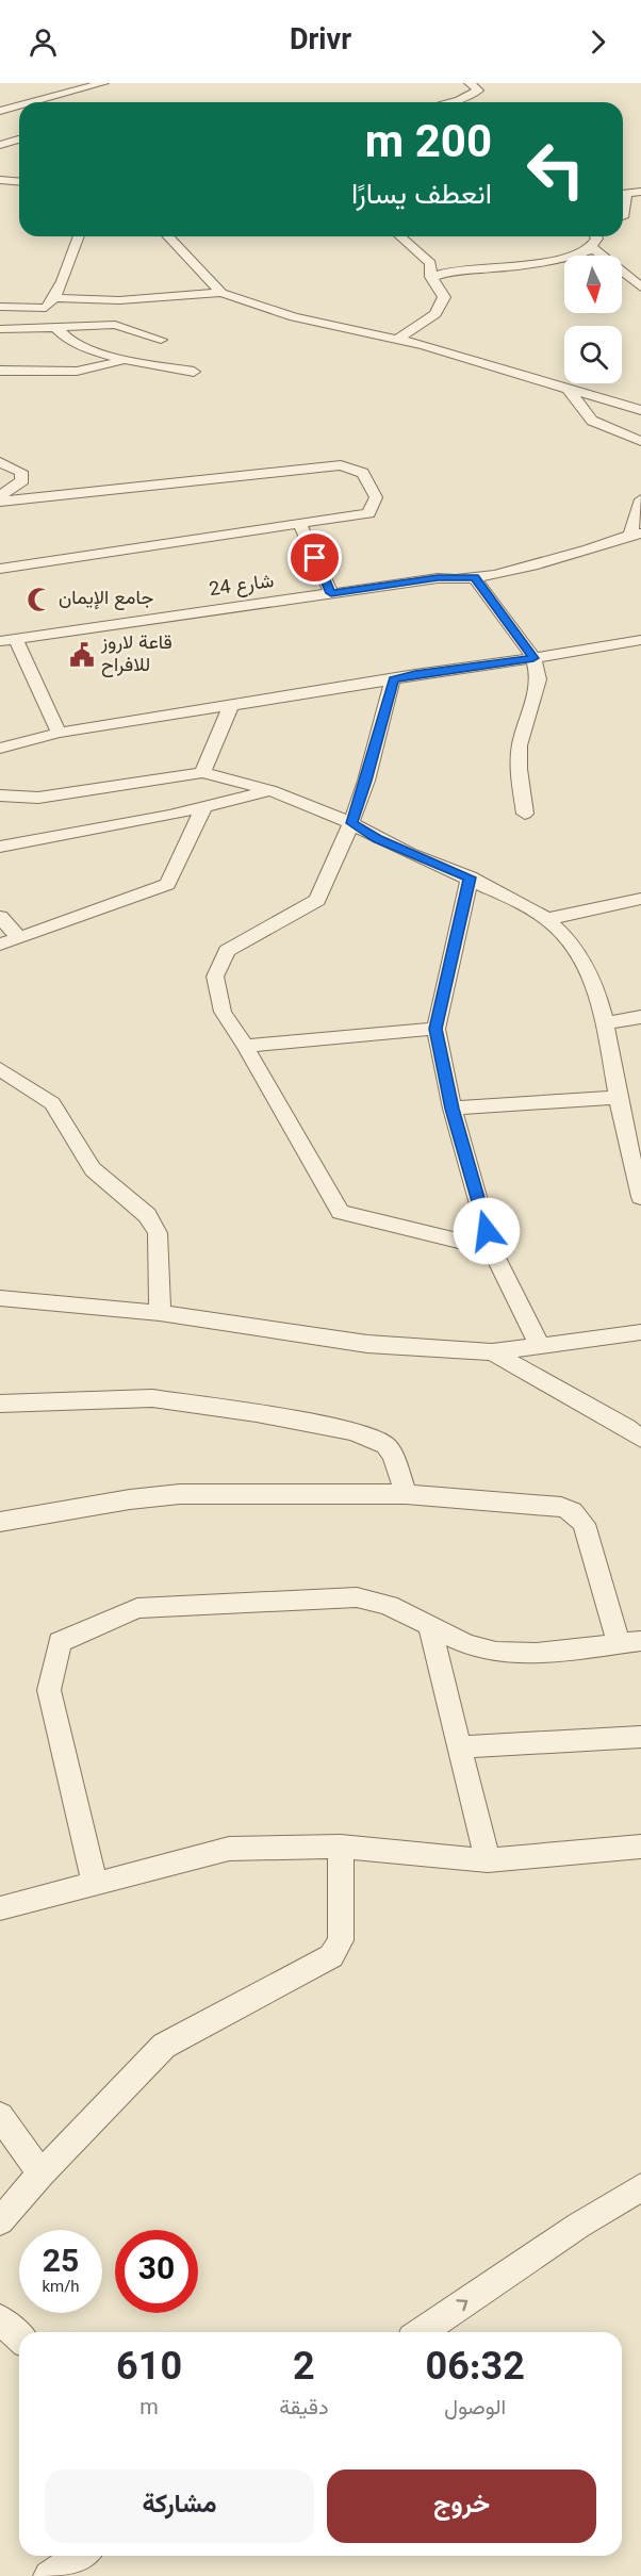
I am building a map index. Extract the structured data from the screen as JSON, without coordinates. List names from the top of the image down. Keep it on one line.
{"streets":{"street":["شارع 24"]},"places":{"mosque":["جامع الإيمان"],"public building":["قاعة لاروز للافراح"]},"north":"bottom","page":{"header":"Drivr","turn":["200 m","انعطف يسارًا"],"speed":"25 km/h","limit":"30","eta":["06:32","الوصول","2","دقيقة","610","m"],"buttons":["خروج","مشاركة"]}}
